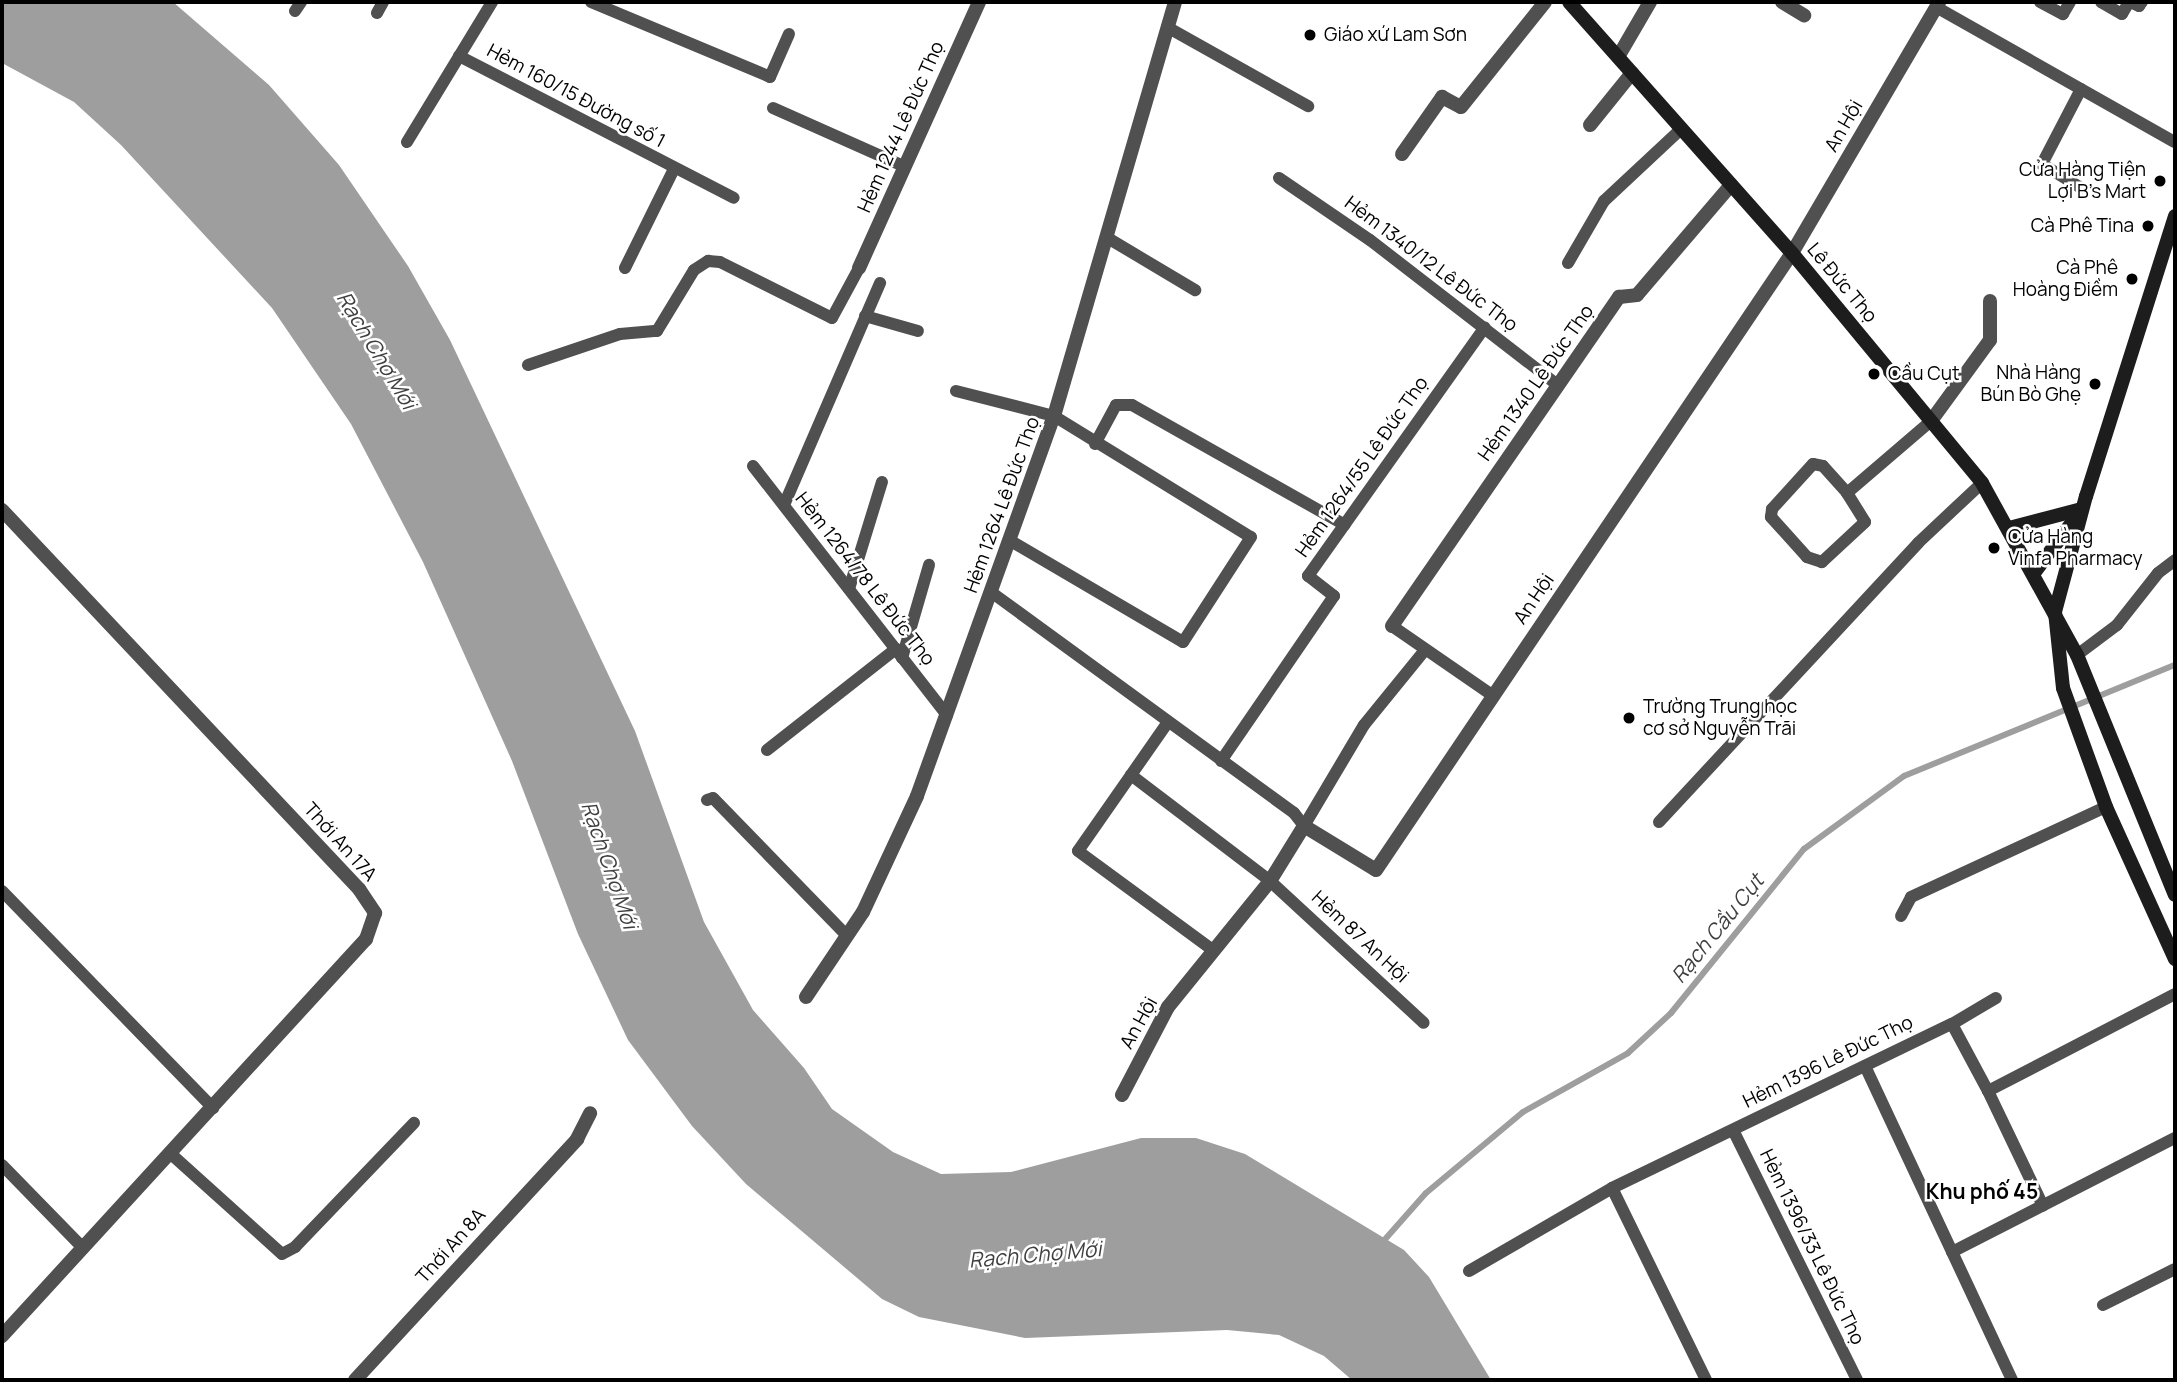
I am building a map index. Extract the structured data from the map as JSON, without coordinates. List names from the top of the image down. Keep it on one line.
{"streets":{"main road":["Lê Đức Thọ"],"street":["An Hội","Hẻm 1244 Lê Đức Thọ","Hẻm 1340 Lê Đức Thọ","Hẻm 1264 Lê Đức Thọ","Thới An 17A","Thới An 8A"],"lane":["Hẻm 160/15 Đường số 1","Hẻm 1340/12 Lê Đức Thọ","Hẻm 1264/55 Lê Đức Thọ","Hẻm 1264/78 Lê Đức Thọ","Hẻm 87 An Hội","Hẻm 1396 Lê Đức Thọ","Hẻm 1396/33 Lê Đức Thọ"]},"crossings":[["An Hội","Lê Đức Thọ"],["An Hội","Hẻm 87 An Hội"],["Hẻm 1340/12 Lê Đức Thọ","Hẻm 1340 Lê Đức Thọ"],["Hẻm 1340/12 Lê Đức Thọ","Hẻm 1264/55 Lê Đức Thọ"],["Lê Đức Thọ","Hẻm 1340 Lê Đức Thọ"],["Hẻm 1264 Lê Đức Thọ","Hẻm 1264/78 Lê Đức Thọ"],["Hẻm 1396 Lê Đức Thọ","Hẻm 1396/33 Lê Đức Thọ"]],"districts":["Khu phố 45"],"water":["Rạch Chợ Mới","Rạch Cầu Cụt"],"places":["Giáo xứ Lam Sơn","Cửa Hàng Tiện Lợi B's Mart","Cà Phê Tina","Cà Phê Hoàng Điềm","Cầu Cụt","Nhà Hàng Bún Bò Ghẹ","Cửa Hàng Vinfa Pharmacy","Trường Trung học cơ sở Nguyễn Trãi"]}
